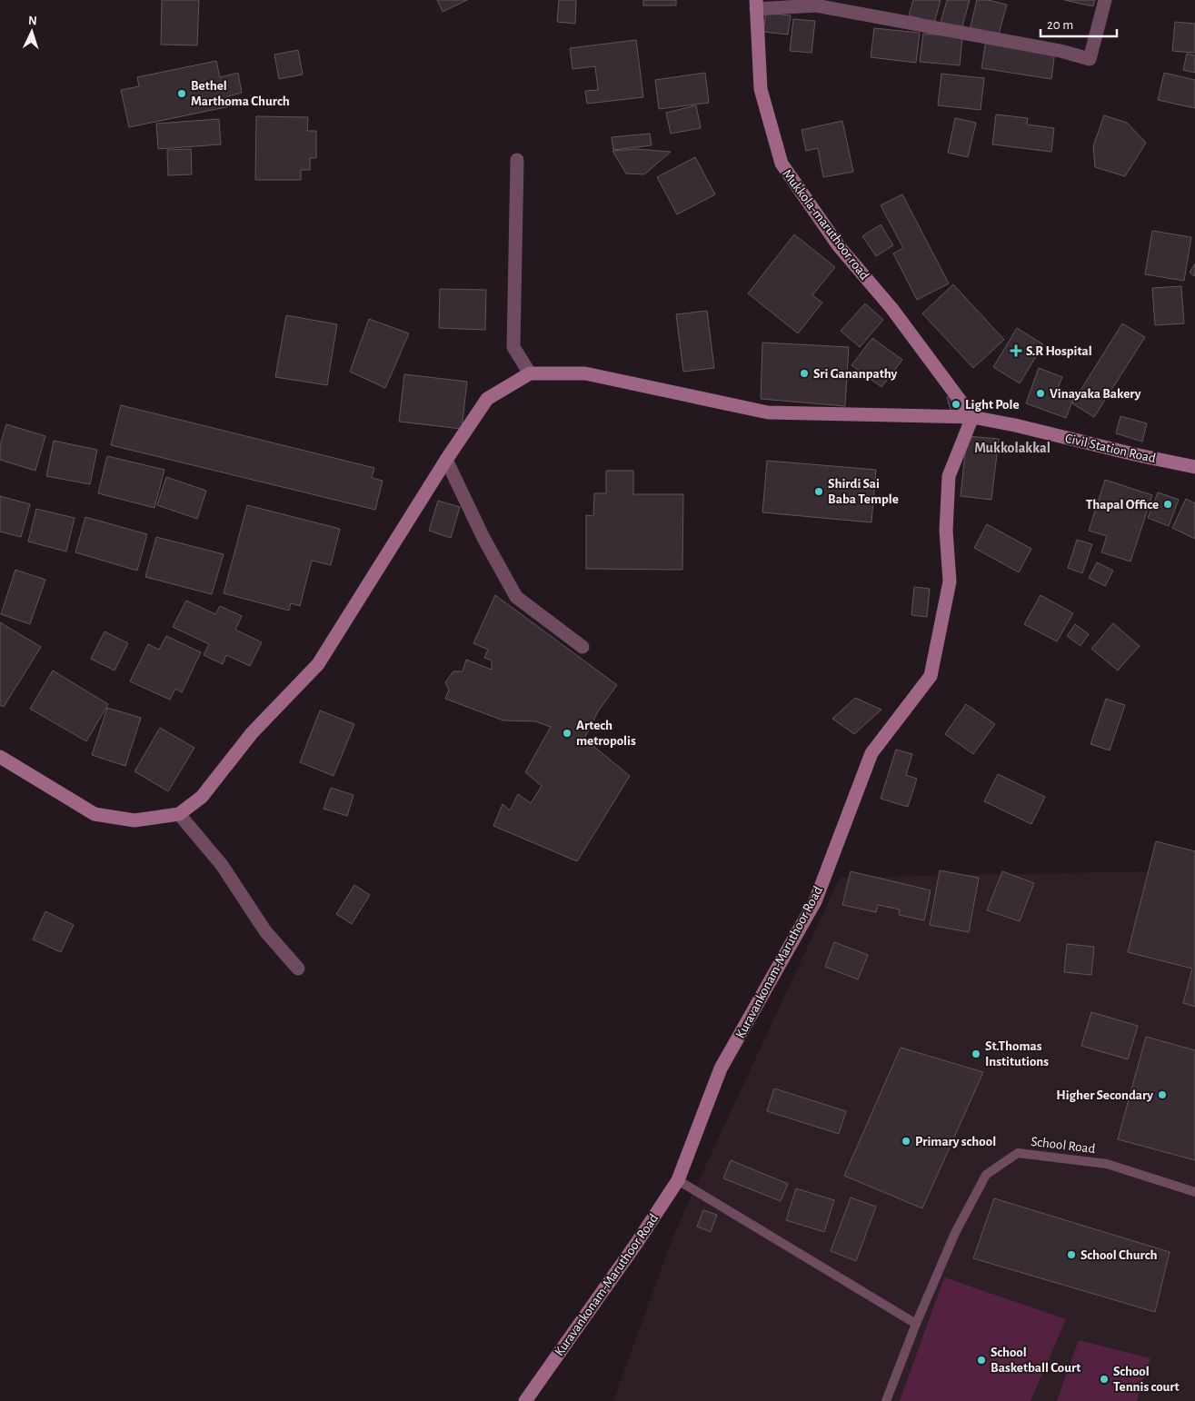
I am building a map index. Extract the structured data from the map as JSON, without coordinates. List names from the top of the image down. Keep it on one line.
{"streets":{"main road":["Mukkola-maruthoor road","Civil Station Road","Kuravankonam-Maruthoor Road"],"lane":["School Road"]},"crossings":[["Mukkola-maruthoor road","Civil Station Road"],["Mukkola-maruthoor road","Kuravankonam-Maruthoor Road"],["Civil Station Road","Kuravankonam-Maruthoor Road"]],"districts":["Mukkolakkal"],"places":{"other":["Bethel Marthoma Church","Sri Gananpathy","Vinayaka Bakery","Light Pole","Shirdi Sai Baba Temple","Thapal Office","Artech metropolis","St.Thomas Institutions","Higher Secondary","Primary school","School Church","School Basketball Court","School Tennis court"],"health":["S.R Hospital"]},"scale_bar":"20 m","north":"top"}
